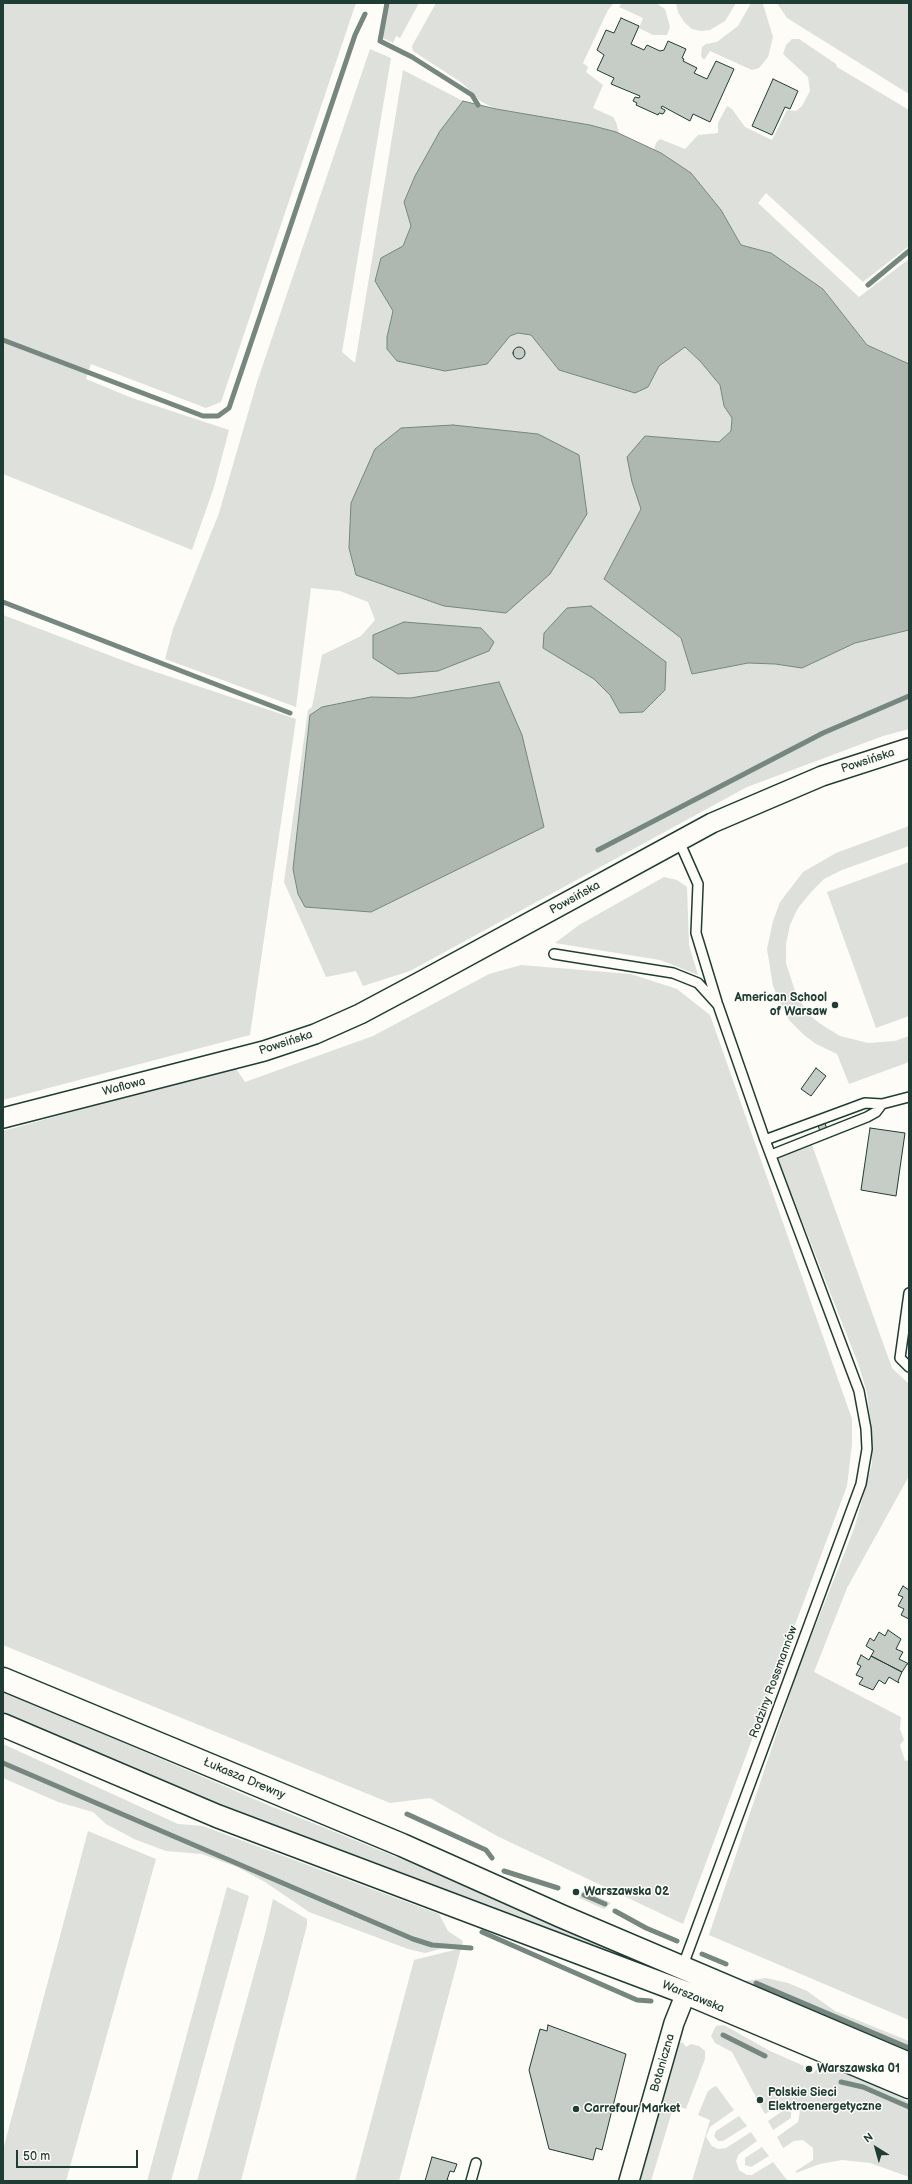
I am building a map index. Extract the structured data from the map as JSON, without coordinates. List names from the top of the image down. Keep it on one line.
{"streets":{"main road":["Łukasza Drewny","Warszawska"],"street":["Powsińska","Waflowa","Botaniczna"],"lane":["Rodziny Rossmannów"]},"crossings":[["Powsińska","Waflowa"],["Powsińska","Rodziny Rossmannów"],["Rodziny Rossmannów","Warszawska"],["Łukasza Drewny","Warszawska"],["Warszawska","Botaniczna"]],"places":["American School of Warsaw","Warszawska 02","Warszawska 01","Polskie Sieci Elektroenergetyczne","Carrefour Market"],"scale_bar":"50 m","north":"top left"}
